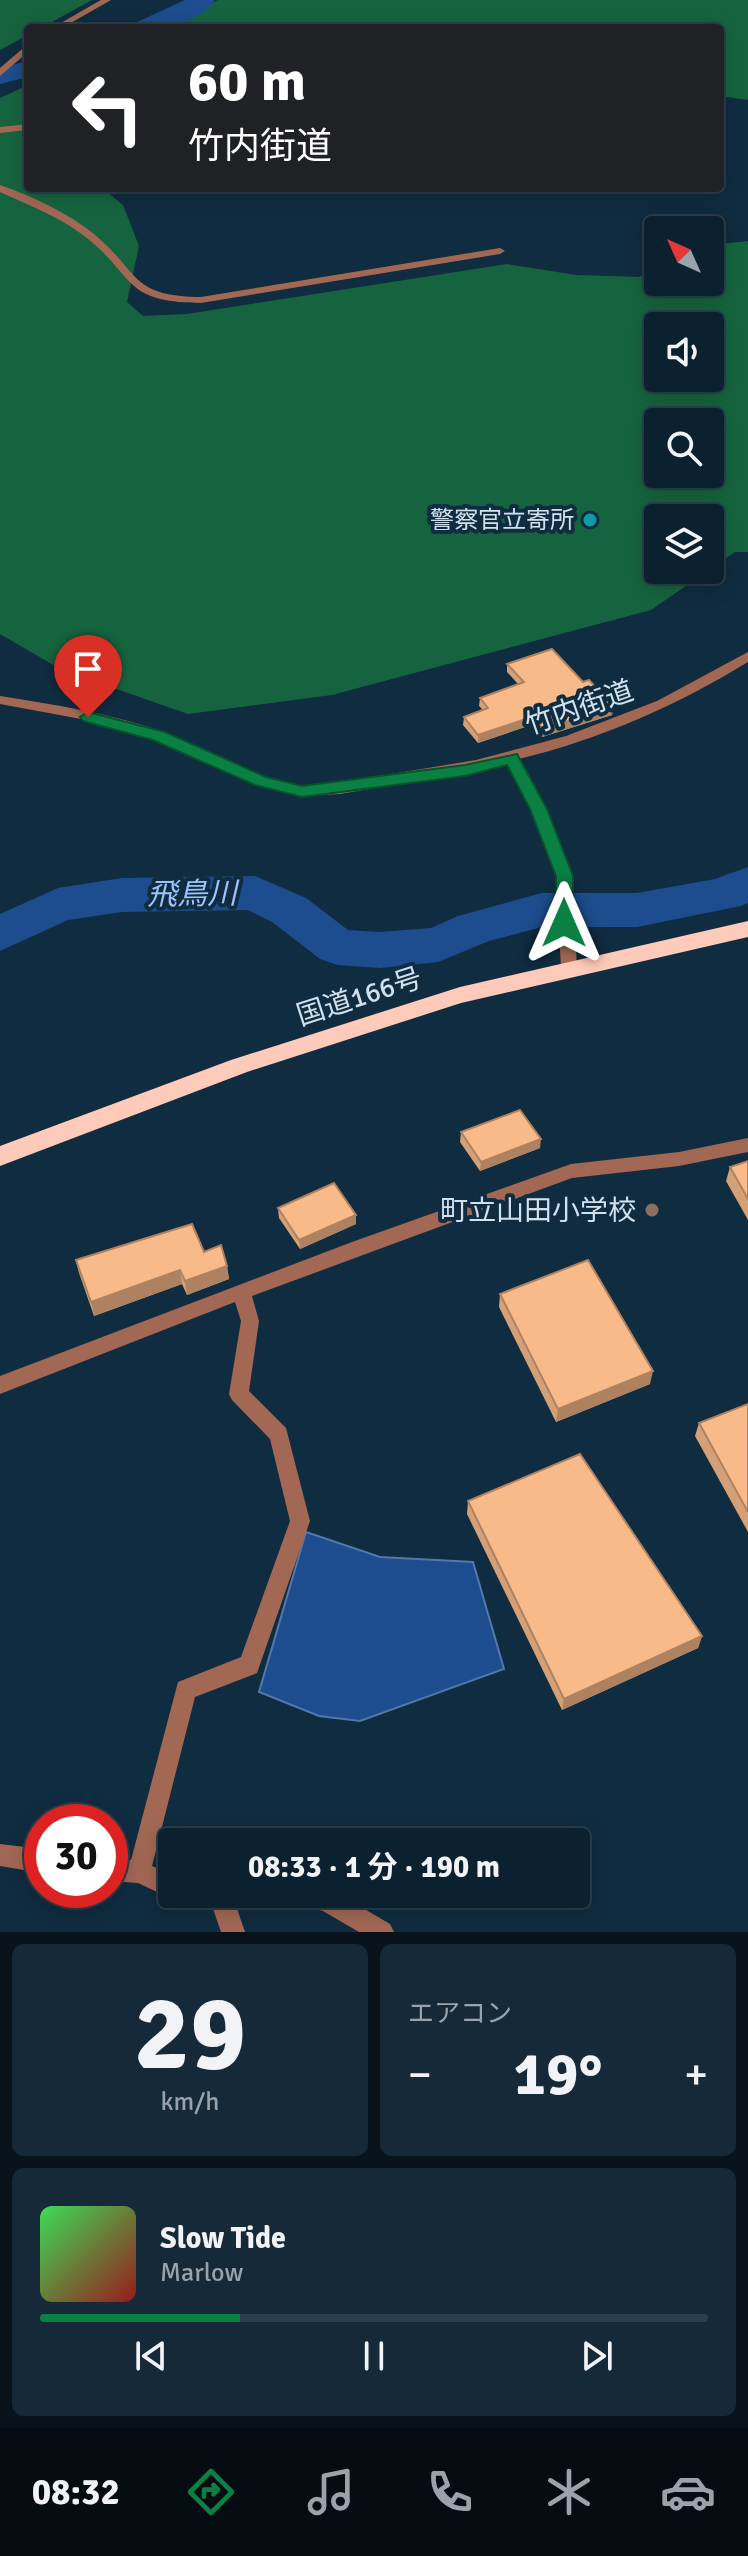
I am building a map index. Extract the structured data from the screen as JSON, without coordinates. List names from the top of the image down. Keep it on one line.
{"streets":{"highway":["国道166号"],"street":["竹内街道"]},"water":["飛鳥川"],"places":["警察官立寄所","町立山田小学校"],"north":"top left","page":{"turn":["60 m","竹内街道"],"limit":"30","trip":"08:33 · 1 分 · 190 m","tile":[["29","km/h"],"エアコン"],"heat":["−","19°","+"],"song":["Slow Tide","Marlow"],"tabs":"08:32"}}
